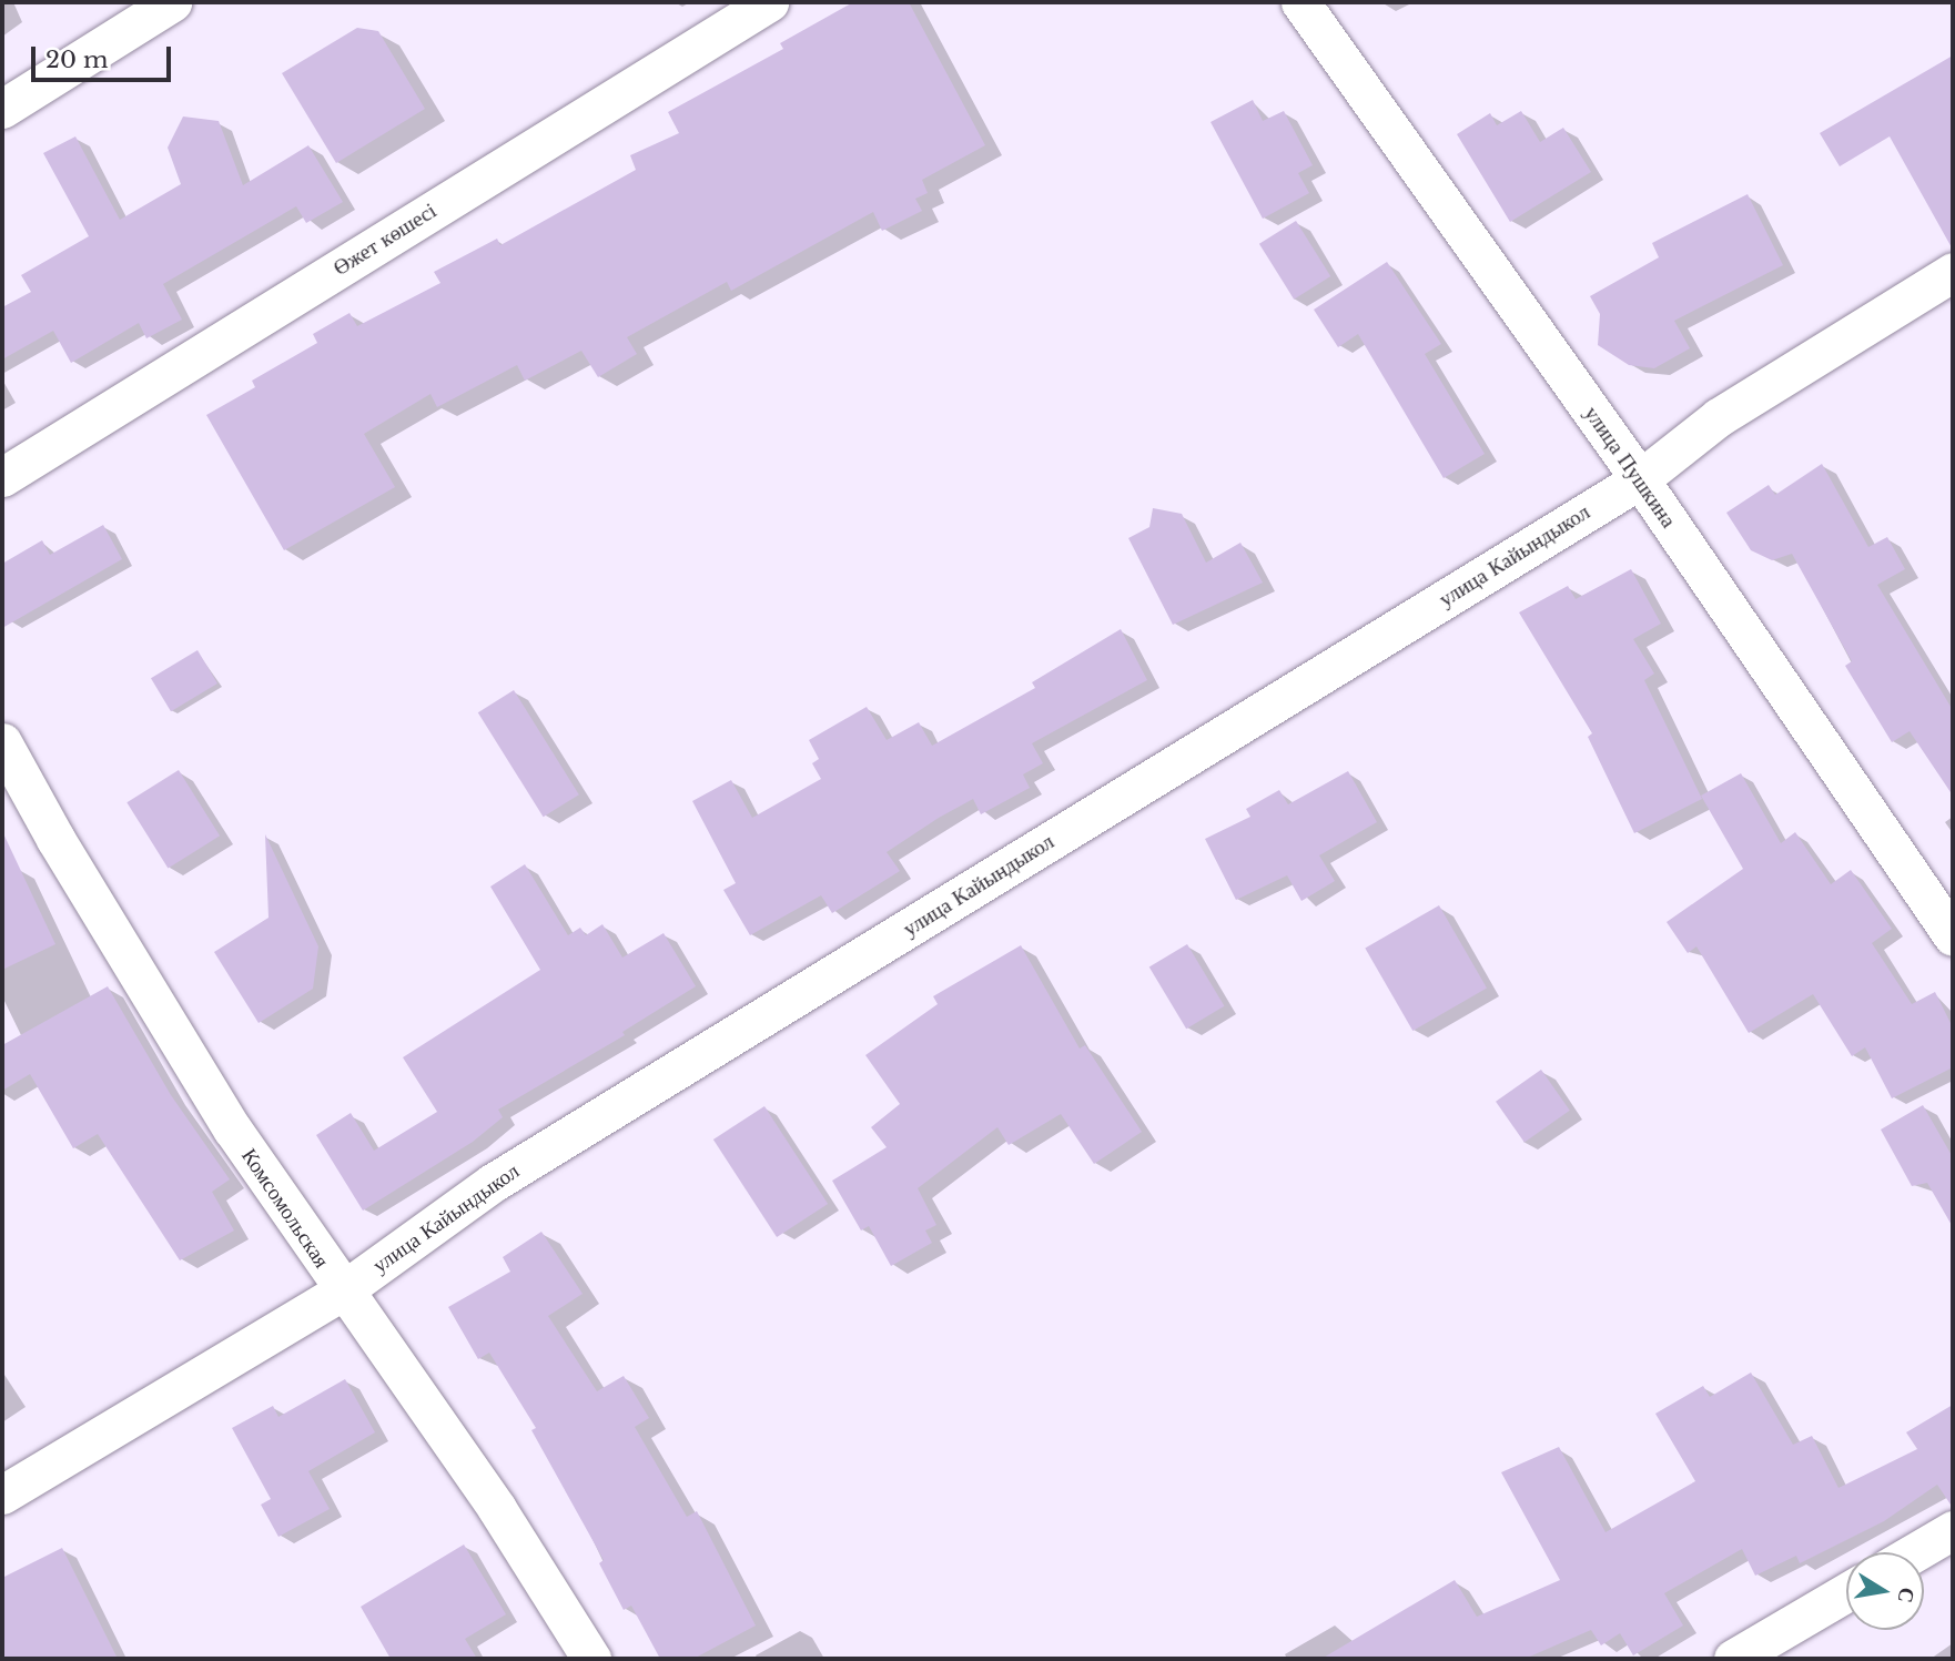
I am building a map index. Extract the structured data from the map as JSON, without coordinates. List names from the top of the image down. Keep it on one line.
{"streets":{"street":["Өжет көшесі","улица Пушкина","улица Кайындыкол","Комсомольская"]},"crossings":[["улица Пушкина","улица Кайындыкол"],["улица Кайындыкол","Комсомольская"]],"scale_bar":"20 m","north":"right"}
